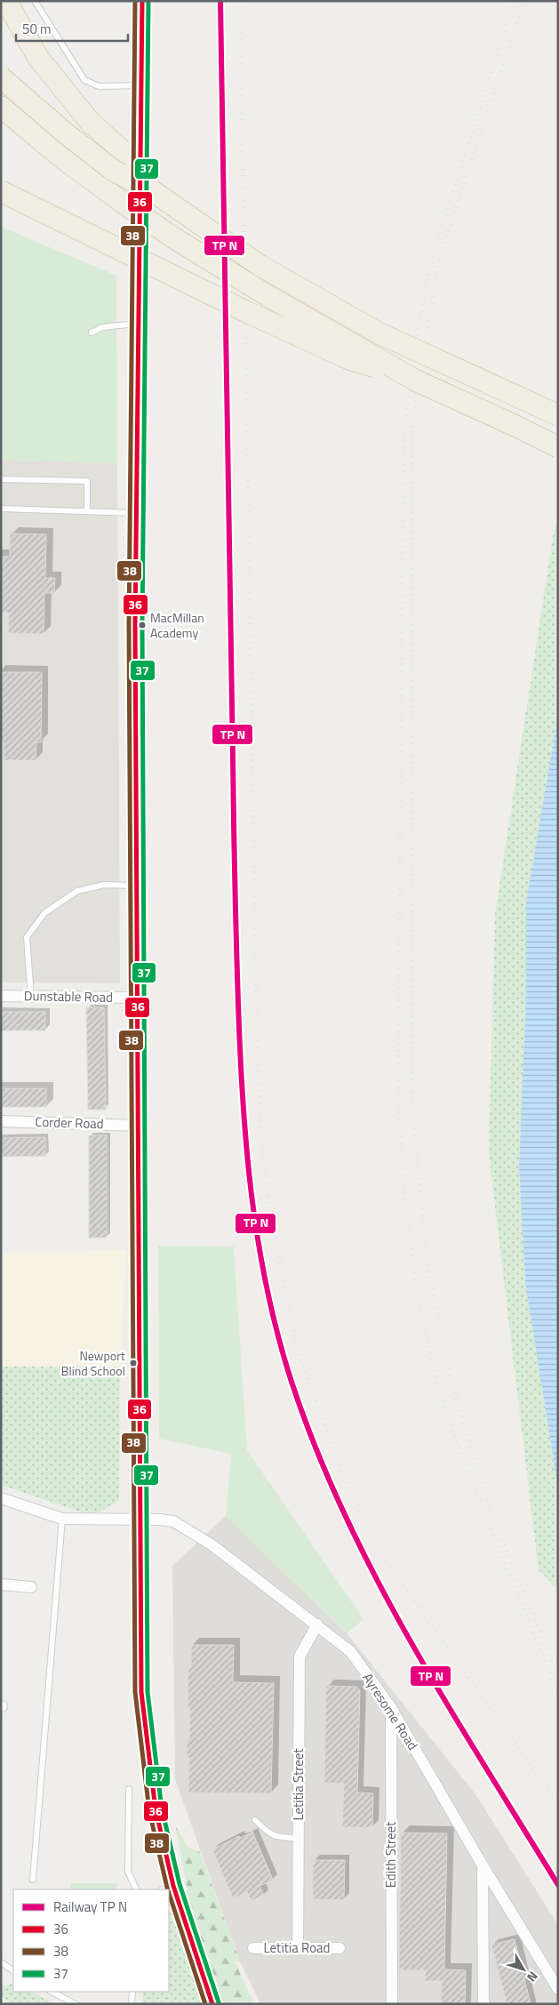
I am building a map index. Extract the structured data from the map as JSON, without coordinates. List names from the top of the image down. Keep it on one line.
{"streets":{"street":["Dunstable Road","Corder Road","Ayresome Road","Letitia Street","Edith Street","Letitia Road"]},"crossings":[["Ayresome Road","Letitia Street"],["Ayresome Road","Edith Street"],["Letitia Street","Letitia Road"]],"places":["MacMillan Academy","Newport Blind School"],"lines":["transit line 36","transit line 38","transit line 37"],"legend":["Railway TP N","36","38","37"],"scale_bar":"50 m","north":"bottom right"}
